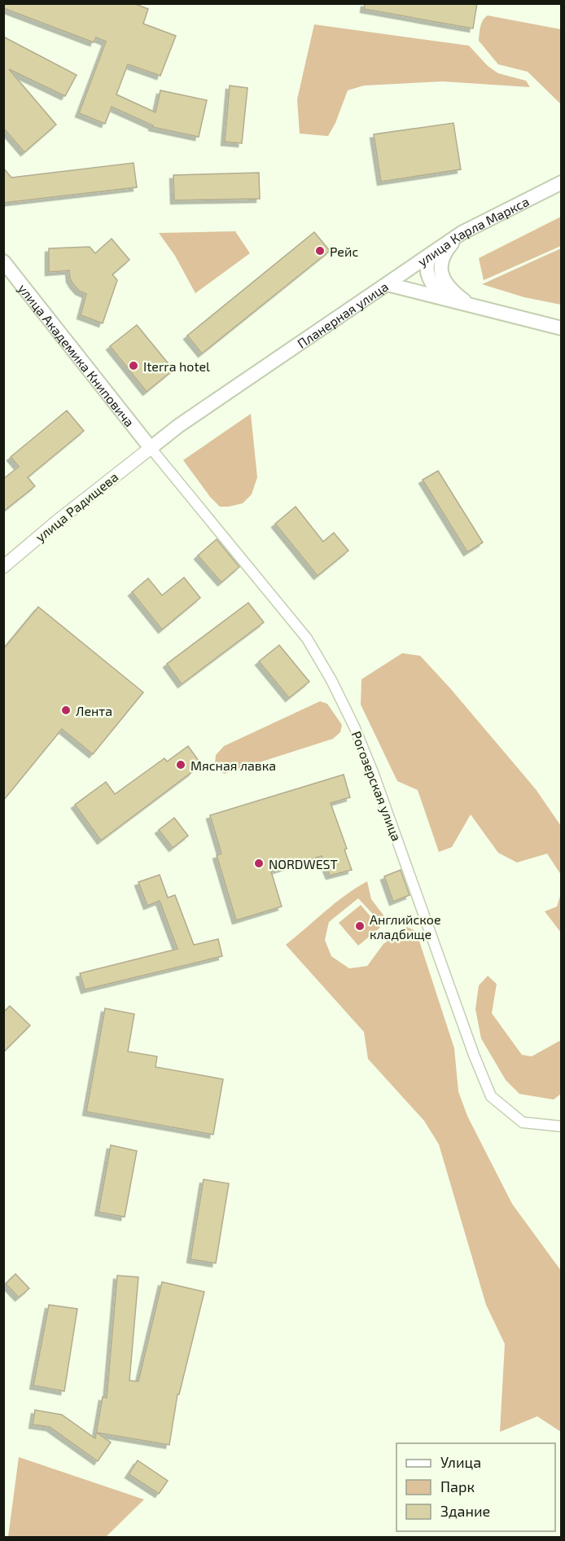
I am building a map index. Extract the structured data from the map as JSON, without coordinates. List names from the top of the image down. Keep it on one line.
{"streets":{"main road":["улица Карла Маркса","Планерная улица","улица Академика Книповича"],"street":["улица Радищева","Рогозерская улица"]},"crossings":[["улица Карла Маркса","Планерная улица"],["Планерная улица","улица Академика Книповича"],["Планерная улица","улица Радищева"],["Планерная улица","Рогозерская улица"],["улица Академика Книповича","улица Радищева"],["улица Академика Книповича","Рогозерская улица"],["улица Радищева","Рогозерская улица"]],"places":["Рейс","Iterra hotel","Лента","Мясная лавка","NORDWEST","Английское кладбище"],"legend":["Улица","Парк","Здание"]}
